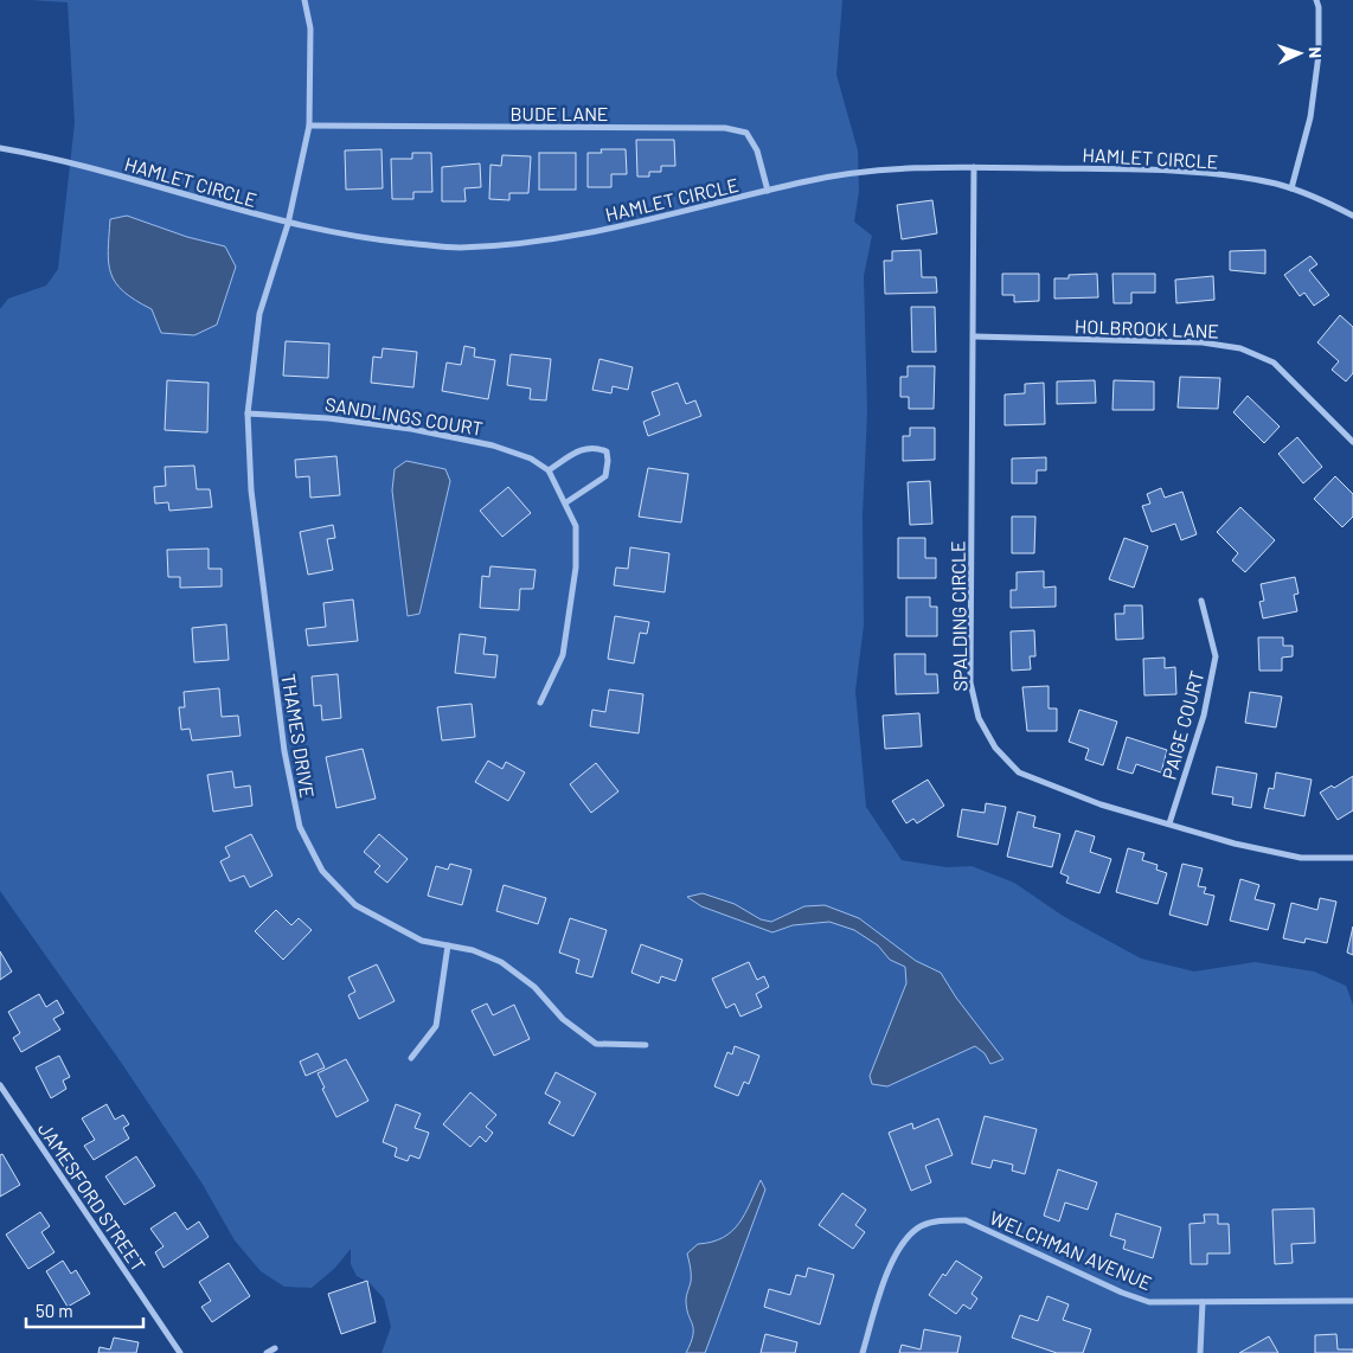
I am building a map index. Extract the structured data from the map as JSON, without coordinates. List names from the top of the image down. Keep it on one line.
{"streets":{"street":["BUDE LANE","HAMLET CIRCLE","HOLBROOK LANE","SANDLINGS COURT","SPALDING CIRCLE","PAIGE COURT","THAMES DRIVE","JAMESFORD STREET","WELCHMAN AVENUE"]},"crossings":[["BUDE LANE","HAMLET CIRCLE"],["BUDE LANE","THAMES DRIVE"],["HAMLET CIRCLE","SPALDING CIRCLE"],["HAMLET CIRCLE","THAMES DRIVE"],["HOLBROOK LANE","SPALDING CIRCLE"],["SANDLINGS COURT","THAMES DRIVE"],["SPALDING CIRCLE","PAIGE COURT"]],"scale_bar":"50 m","north":"right"}
